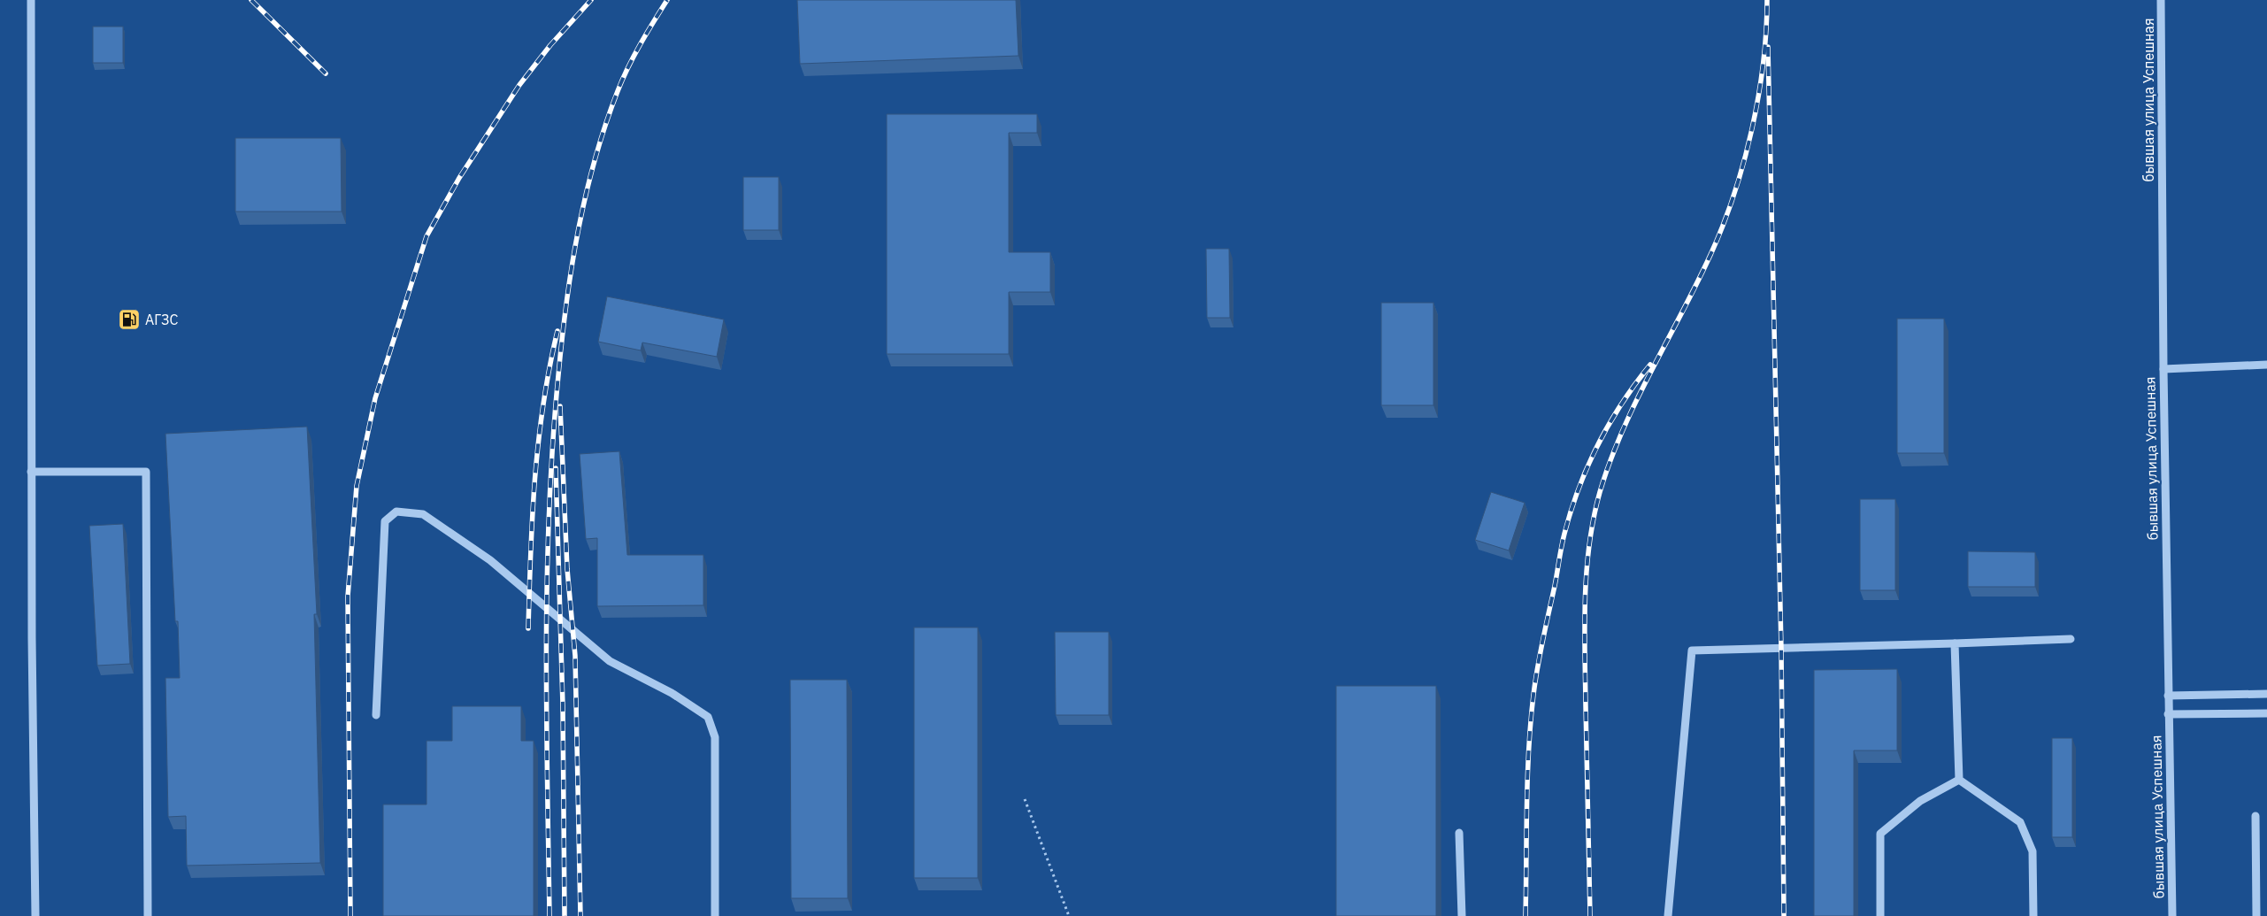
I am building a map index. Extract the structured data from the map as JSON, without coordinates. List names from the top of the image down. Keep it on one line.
{"streets":{"street":["бывшая улица Успешная"]},"places":{"fuel station":["АГЗС"]}}
